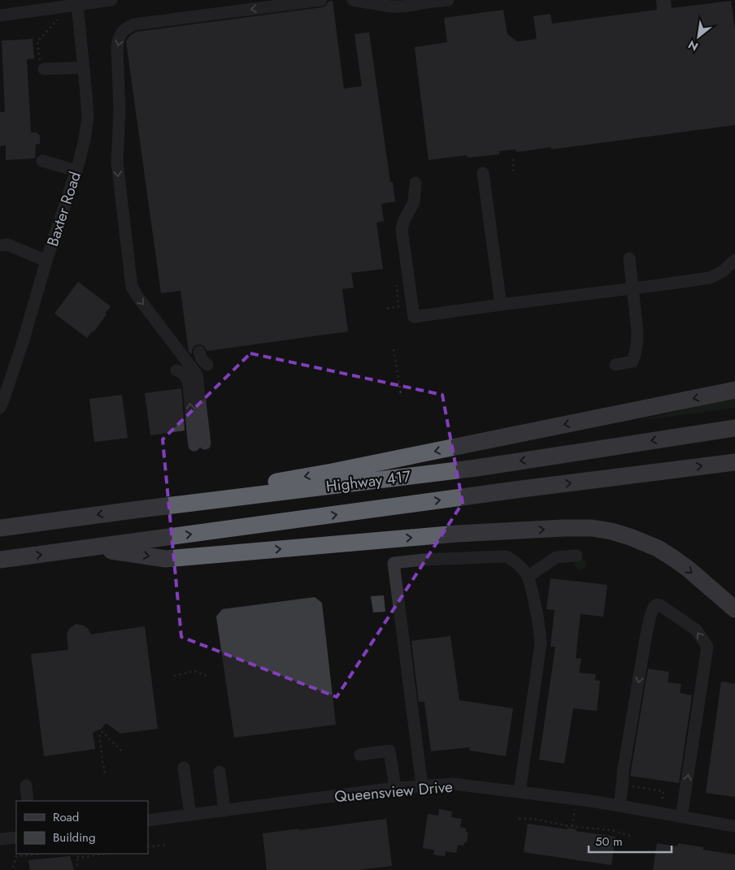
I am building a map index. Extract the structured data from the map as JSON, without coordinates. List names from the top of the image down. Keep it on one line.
{"streets":{"highway":["Highway 417"],"street":["Baxter Road","Queensview Drive"]},"legend":["Road","Building"],"scale_bar":"50 m","north":"bottom left"}
